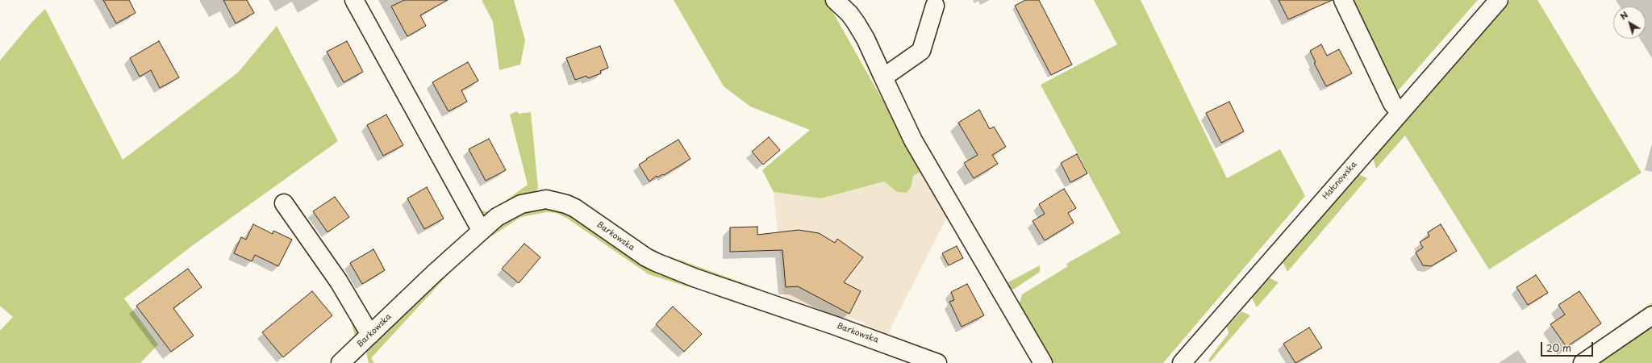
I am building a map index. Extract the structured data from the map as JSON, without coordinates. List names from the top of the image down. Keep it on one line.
{"streets":{"street":["Hałcnowska","Barkowska"]},"scale_bar":"20 m","north":"top left"}
